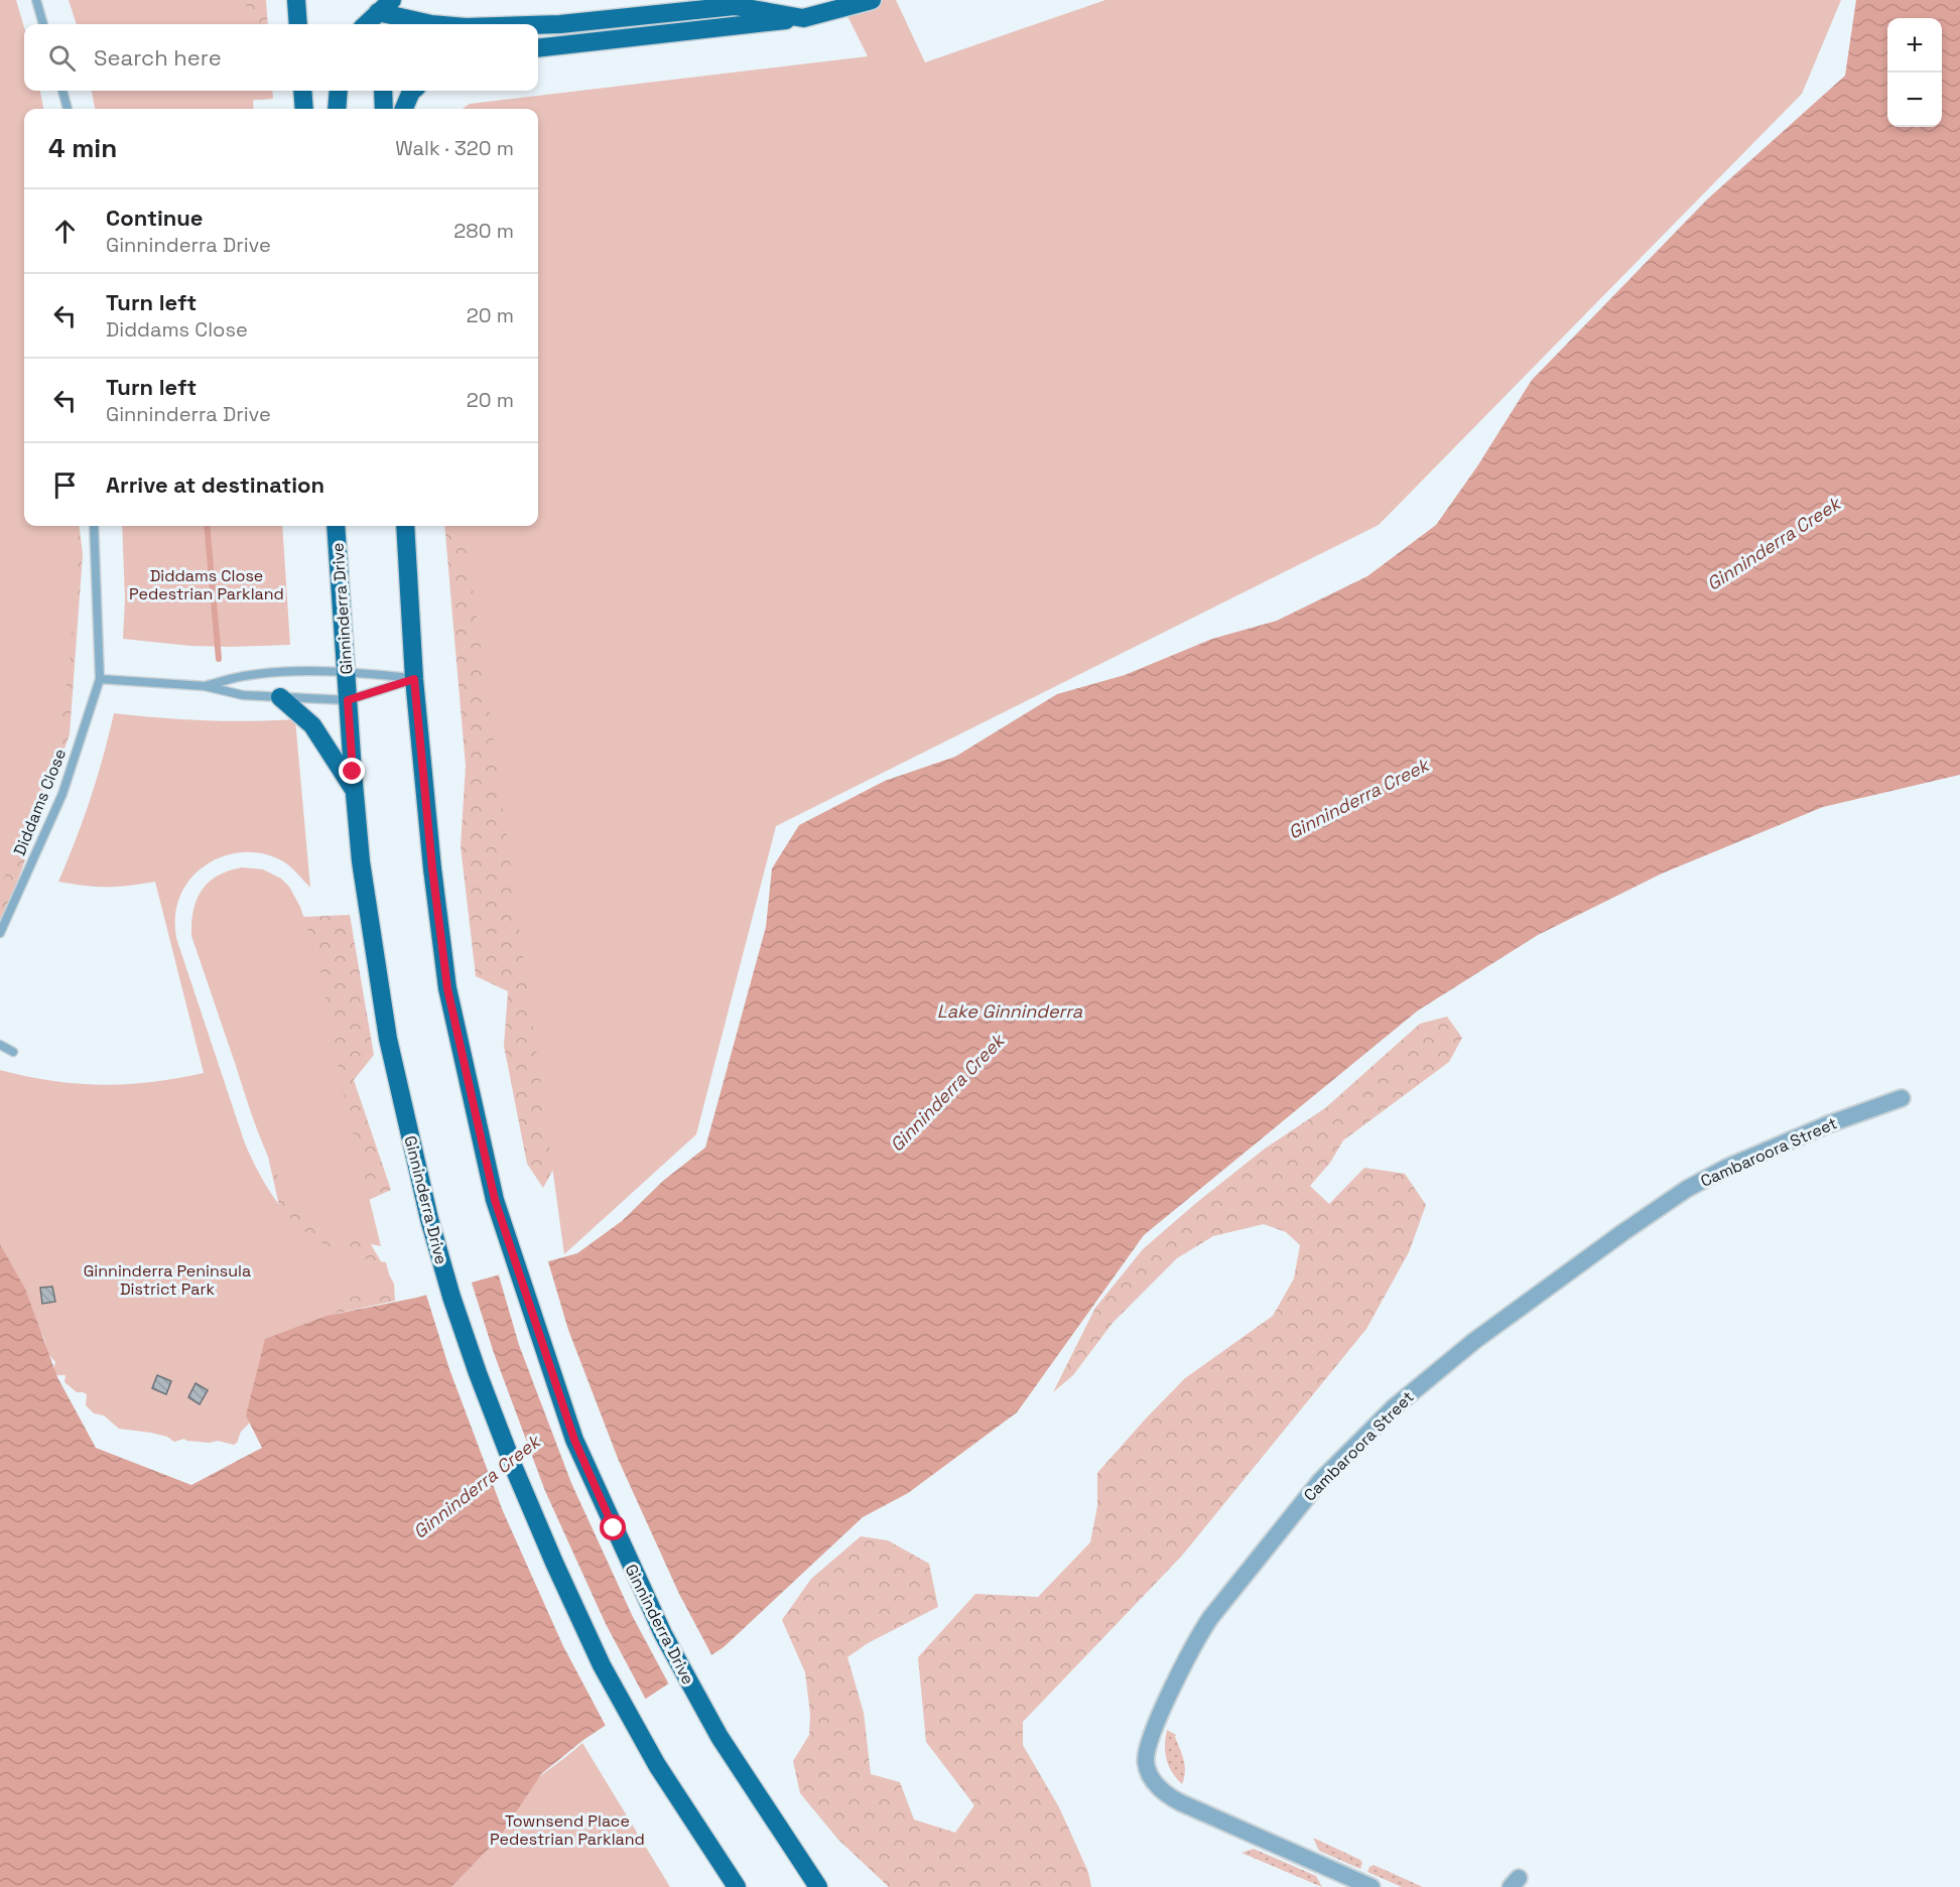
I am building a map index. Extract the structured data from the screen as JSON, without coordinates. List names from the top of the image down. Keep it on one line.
{"streets":{"main road":["Ginninderra Drive"],"street":["Cambaroora Street"],"lane":["Diddams Close"]},"water":["Ginninderra Creek","Lake Ginninderra"],"parks":["Diddams Close Pedestrian Parkland","Ginninderra Peninsula District Park","Townsend Place Pedestrian Parkland"],"page":{"map_buttons":["+","−"],"search":"Search here","heading":["4 min","Walk · 320 m"],"list":[["Continue","Ginninderra Drive","280 m"],["Turn left","Diddams Close","20 m"],["Turn left","Ginninderra Drive","20 m"],"Arrive at destination"]}}
